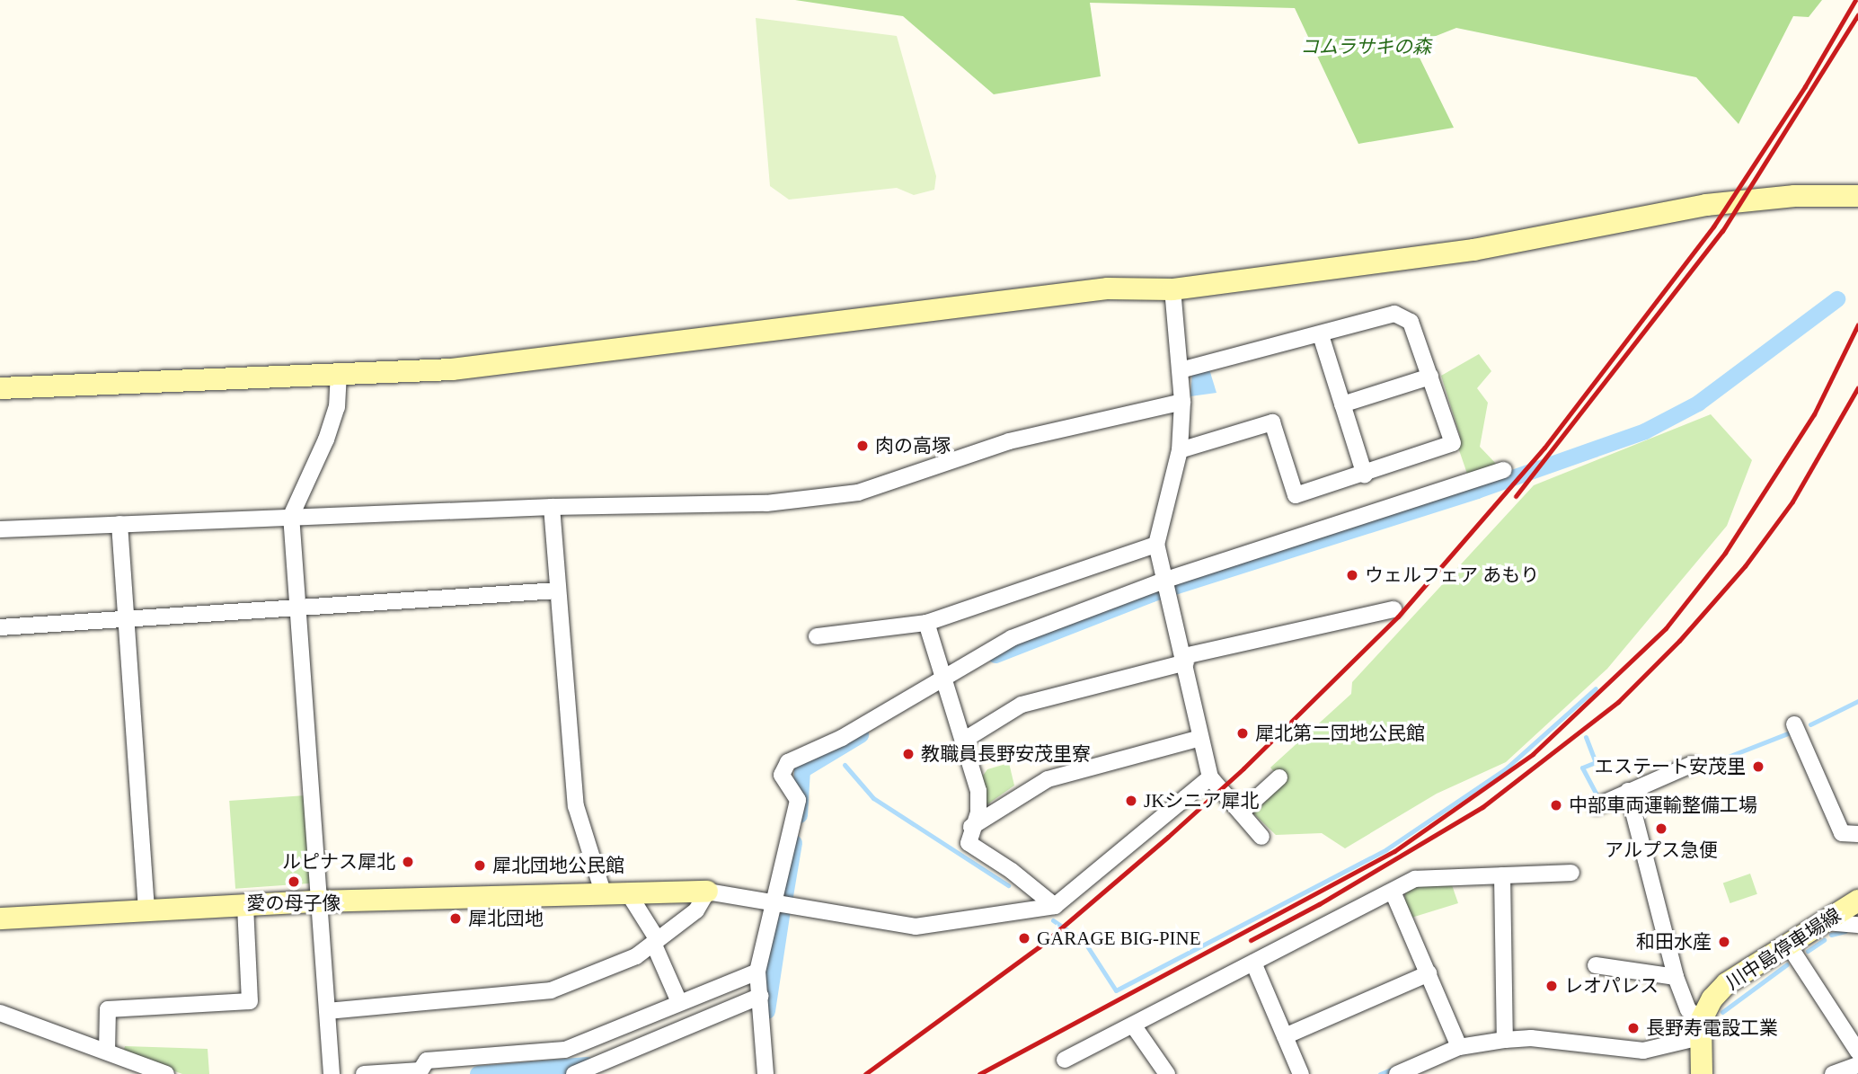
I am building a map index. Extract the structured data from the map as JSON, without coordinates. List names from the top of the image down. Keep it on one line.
{"streets":{"street":["川中島停車場線"]},"parks":["コムラサキの森"],"places":["肉の高塚","ウェルフェア あもり","犀北第二団地公民館","教職員長野安茂里寮","エステート安茂里","JKシニア犀北","中部車両運輸整備工場","アルプス急便","ルピナス犀北","犀北団地公民館","愛の母子像","犀北団地","GARAGE BIG-PINE","和田水産","レオパレス","長野寿電設工業"]}
